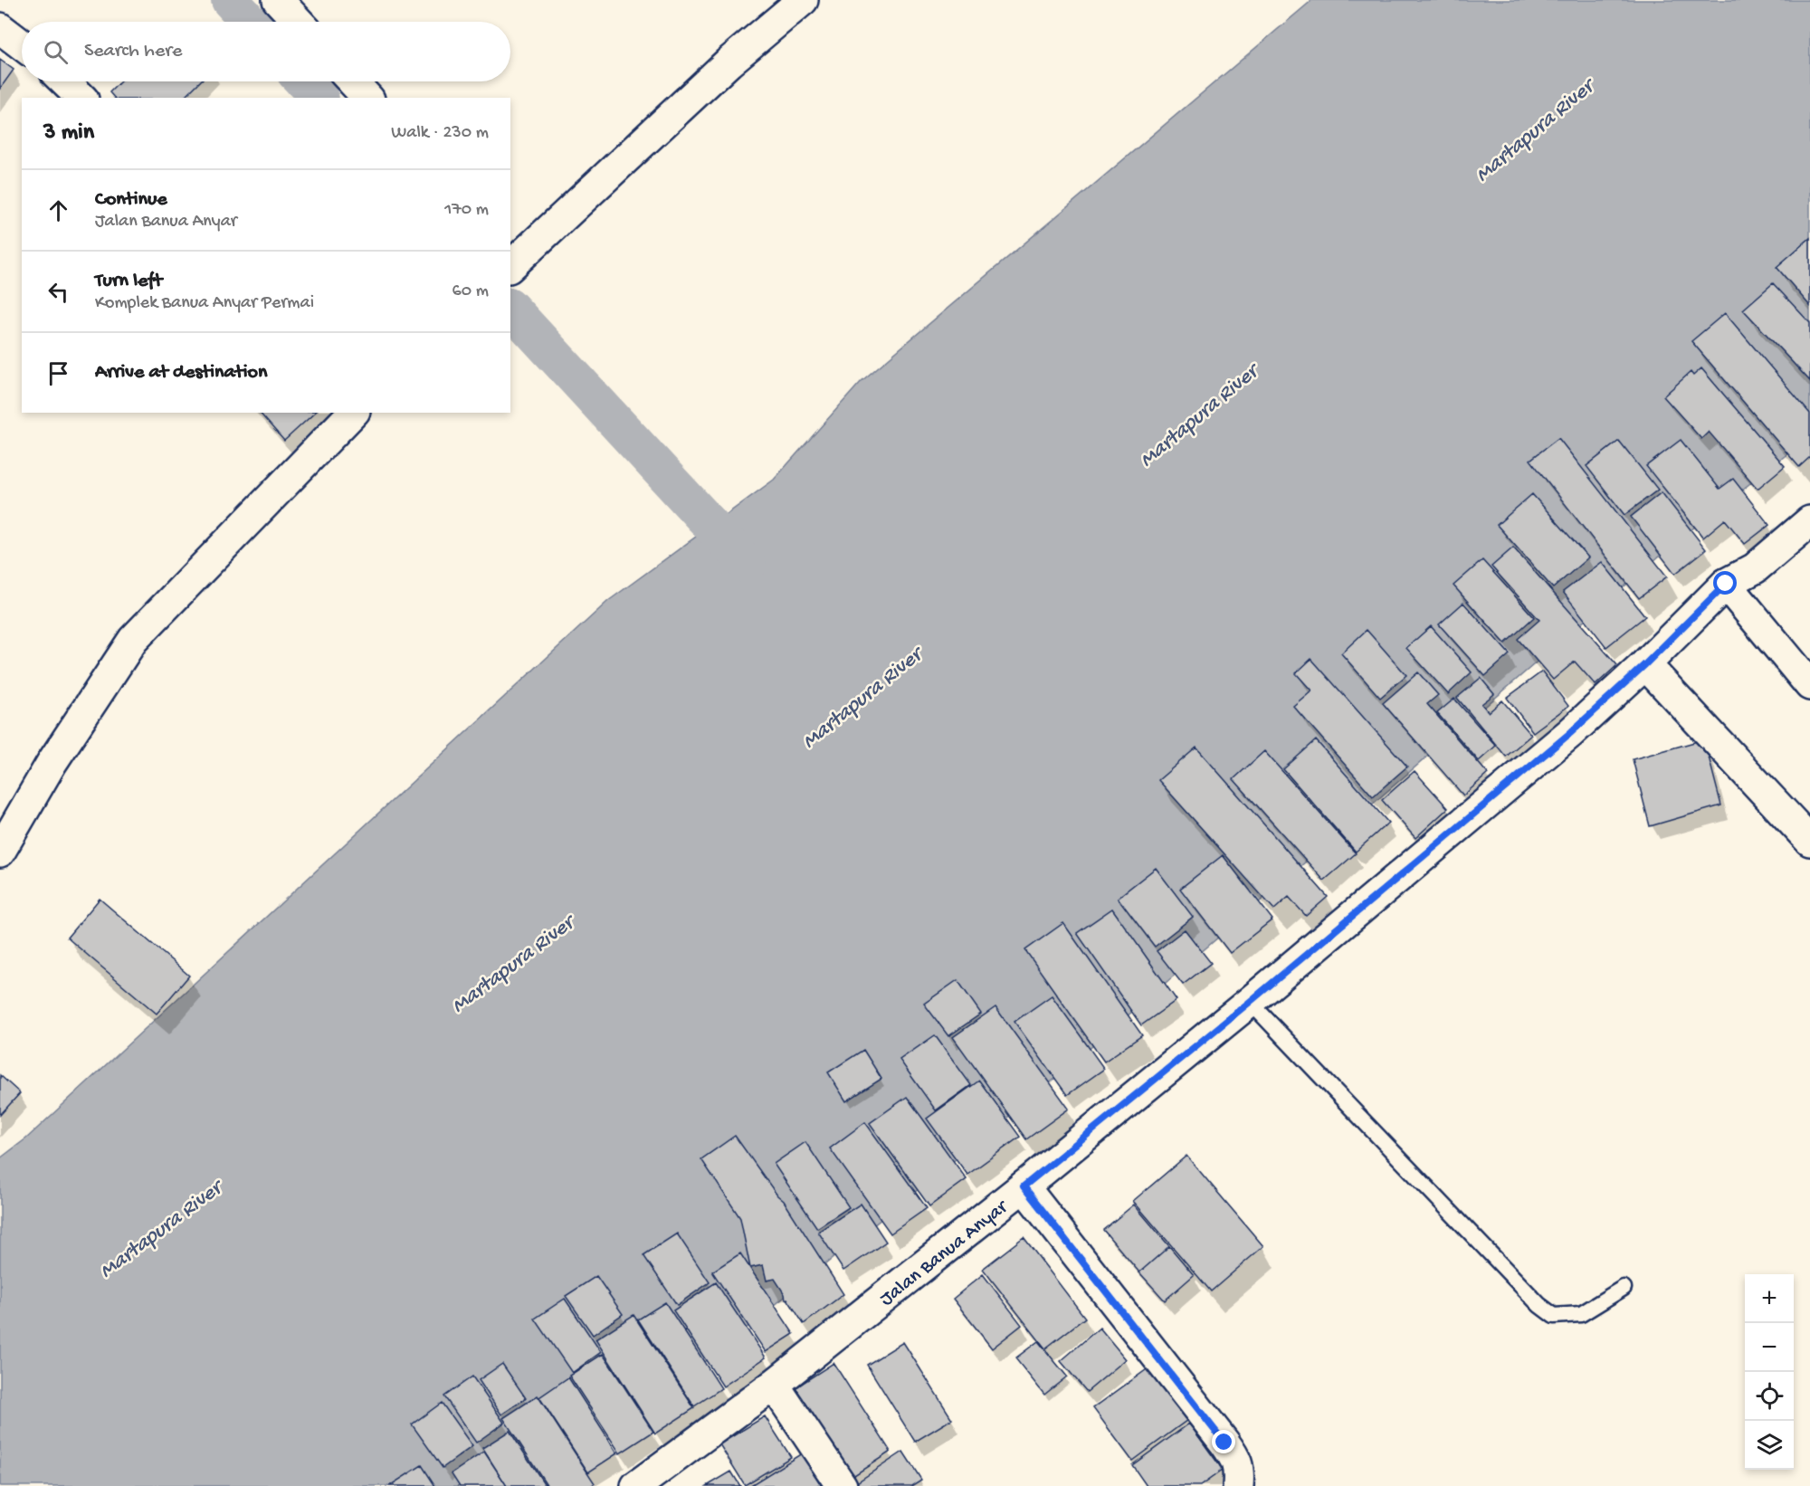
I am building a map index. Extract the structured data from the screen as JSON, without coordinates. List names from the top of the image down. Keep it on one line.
{"streets":{"street":["Jalan Banua Anyar"]},"water":["Martapura River"],"page":{"search":"Search here","heading":["3 min","Walk · 230 m"],"list":[["Continue","Jalan Banua Anyar","170 m"],["Turn left","Komplek Banua Anyar Permai","60 m"],"Arrive at destination"],"map_buttons":["+","−"]}}
